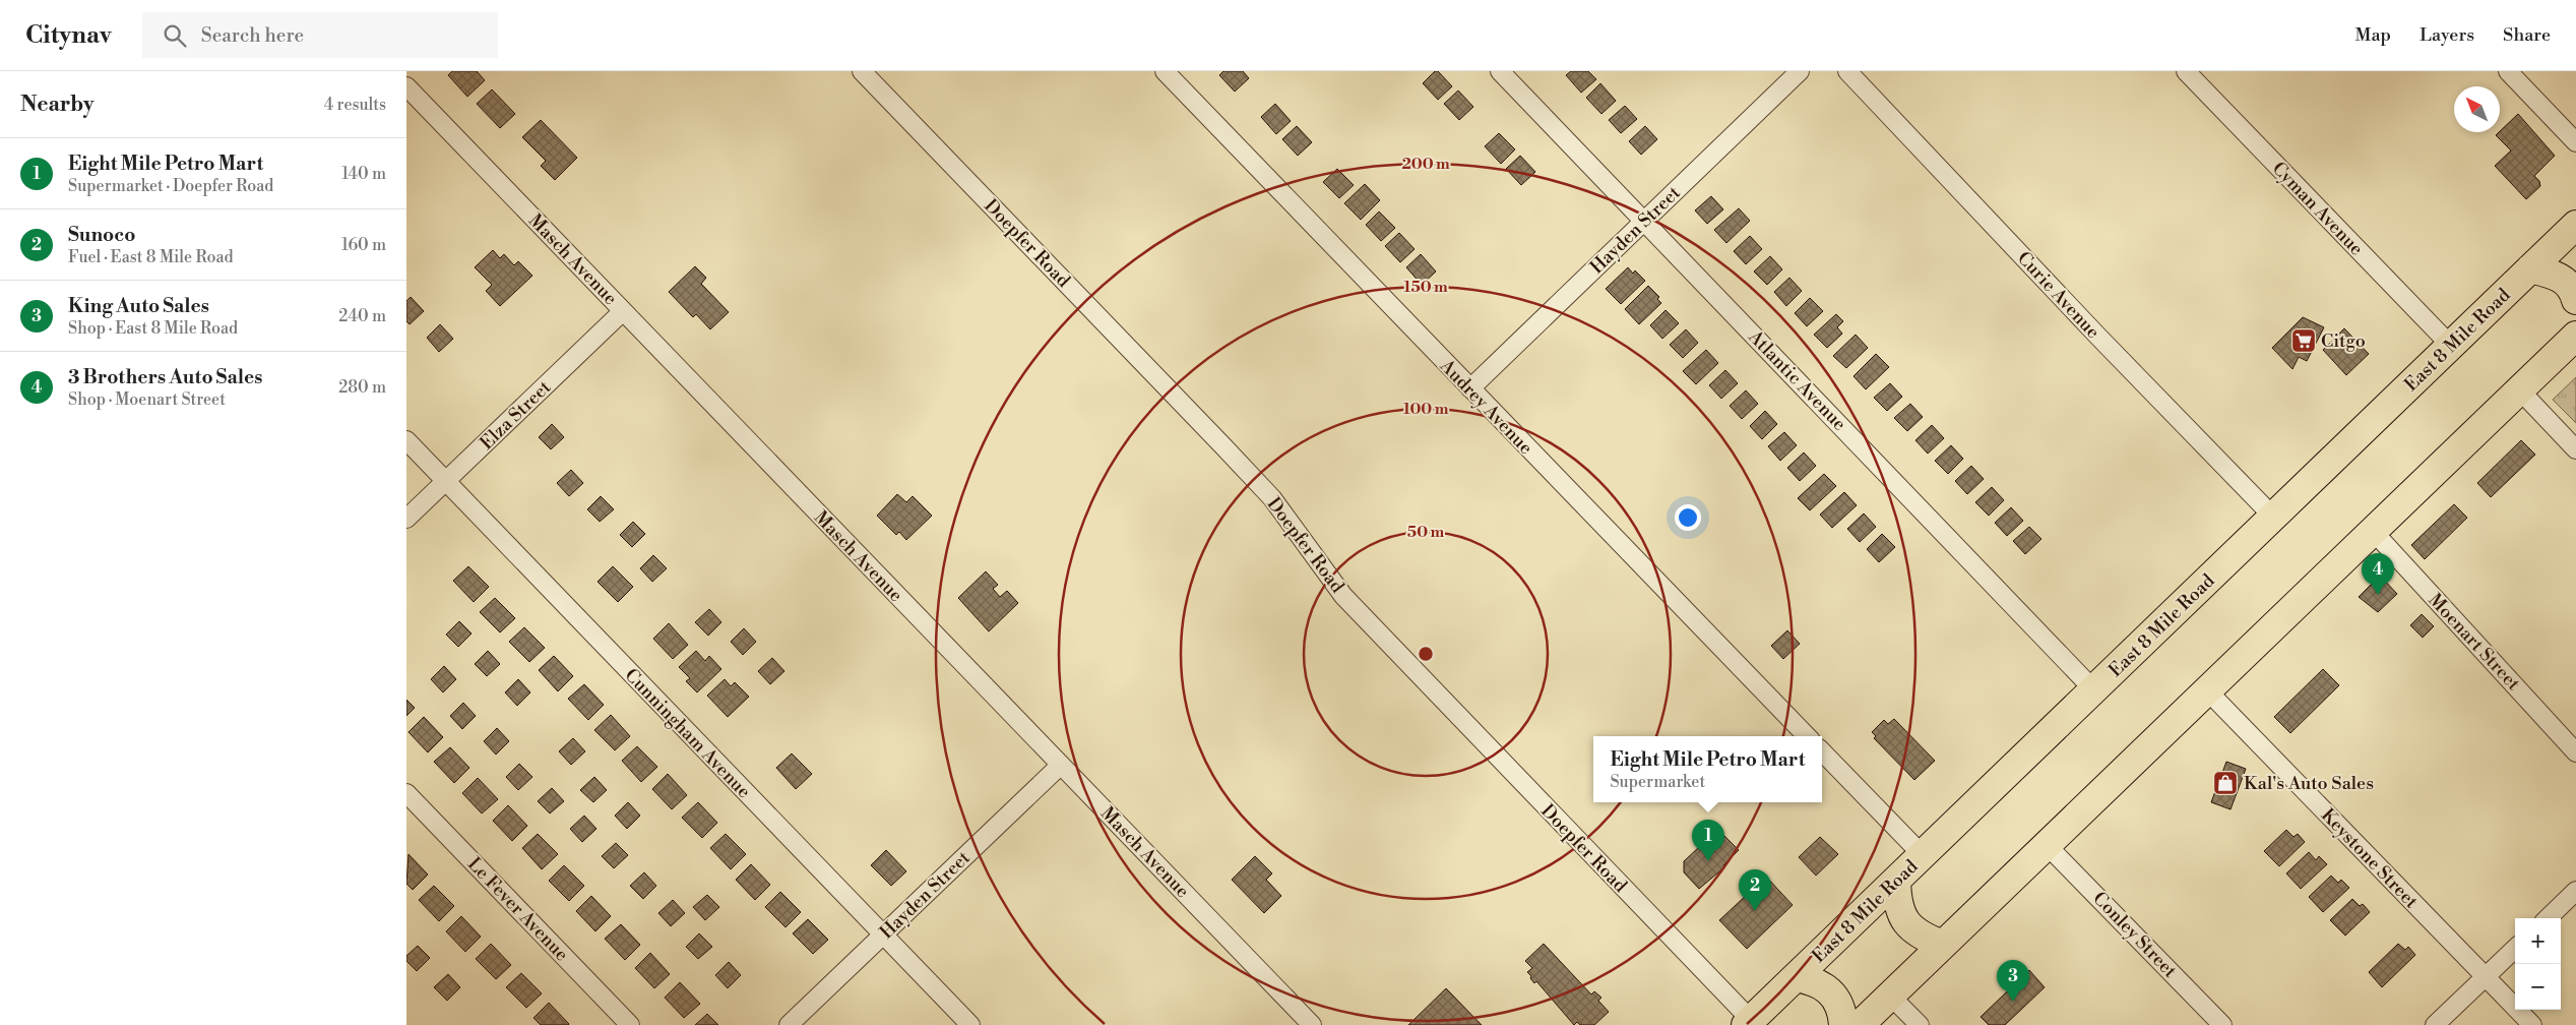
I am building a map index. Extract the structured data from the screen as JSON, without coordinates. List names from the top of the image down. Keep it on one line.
{"streets":{"highway":["East 8 Mile Road"],"street":["Cyman Avenue","Hayden Street","Doepfer Road","Masch Avenue","Curie Avenue","Atlantic Avenue","Audrey Avenue","Elza Street","Moenart Street","Cunningham Avenue","Keystone Street","Le Fever Avenue","Conley Street"]},"crossings":[["Cyman Avenue","East 8 Mile Road"],["Hayden Street","Masch Avenue"],["Hayden Street","Atlantic Avenue"],["Hayden Street","Audrey Avenue"],["Hayden Street","Cunningham Avenue"],["Doepfer Road","East 8 Mile Road"],["Masch Avenue","Elza Street"],["Curie Avenue","East 8 Mile Road"],["East 8 Mile Road","Atlantic Avenue"],["Elza Street","Cunningham Avenue"]],"places":{"supermarket":["Citgo"],"shop":["Kal's Auto Sales"]},"north":"top left","page":{"header":"Citynav","search":"Search here","nav":["Map","Layers","Share"],"heading":["Nearby","4 results"],"list":[{"mark":"1","name":"Eight Mile Petro Mart","note":"Supermarket · Doepfer Road","value":"140 m"},{"mark":"2","name":"Sunoco","note":"Fuel · East 8 Mile Road","value":"160 m"},{"mark":"3","name":"King Auto Sales","note":"Shop · East 8 Mile Road","value":"240 m"},{"mark":"4","name":"3 Brothers Auto Sales","note":"Shop · Moenart Street","value":"280 m"}],"pins":["4","1","2","3"],"popup":["Eight Mile Petro Mart","Supermarket"],"map_buttons":["+","−"]},"rings":["200 m","150 m","100 m","50 m"]}
